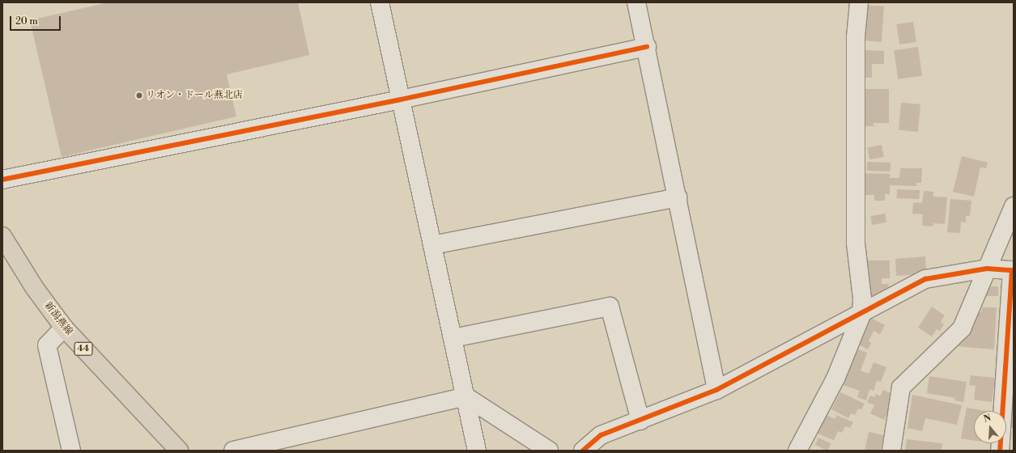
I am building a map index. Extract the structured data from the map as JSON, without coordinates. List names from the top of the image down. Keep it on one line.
{"streets":{"main road":["新潟燕線","44"]},"places":["リオン・ドール燕北店"],"scale_bar":"20 m","north":"top"}
